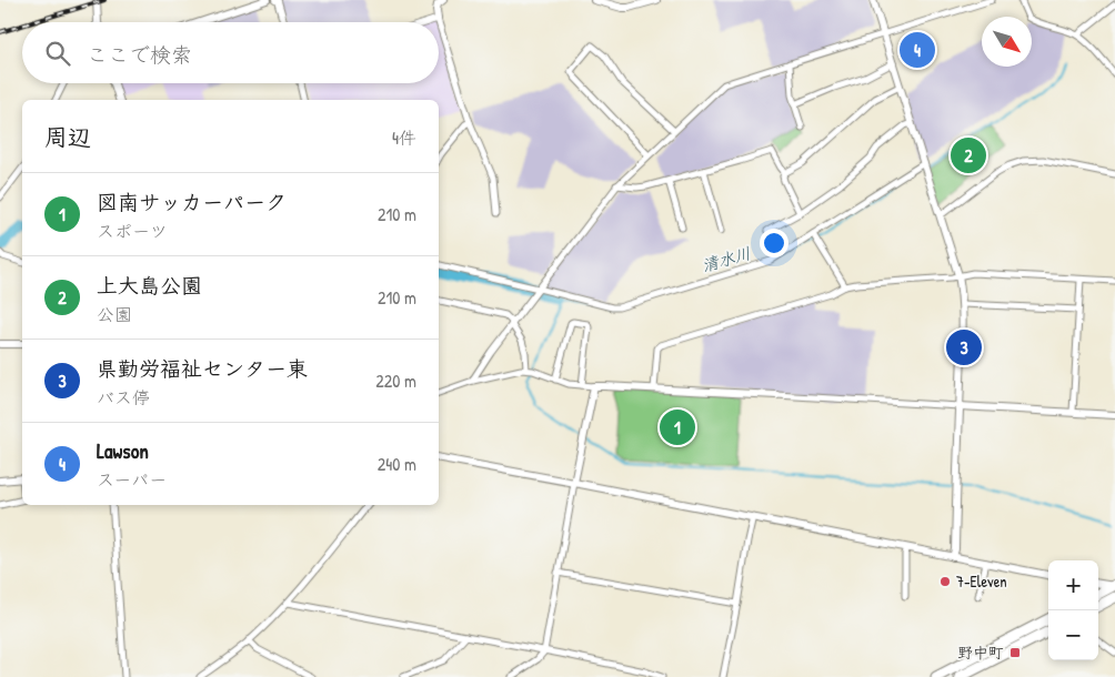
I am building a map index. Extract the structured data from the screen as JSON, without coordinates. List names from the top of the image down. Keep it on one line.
{"water":["清水川"],"places":{"other":["7-Eleven"],"transit":["野中町"]},"north":"bottom right","page":{"search":"ここで検索","pins":["4","2","3","1"],"heading":["周辺","4件"],"list":[{"mark":"1","name":"図南サッカーパーク","note":"スポーツ","value":"210 m"},{"mark":"2","name":"上大島公園","note":"公園","value":"210 m"},{"mark":"3","name":"県勤労福祉センター東","note":"バス停","value":"220 m"},{"mark":"4","name":"Lawson","note":"スーパー","value":"240 m"}],"map_buttons":["+","−"]}}
